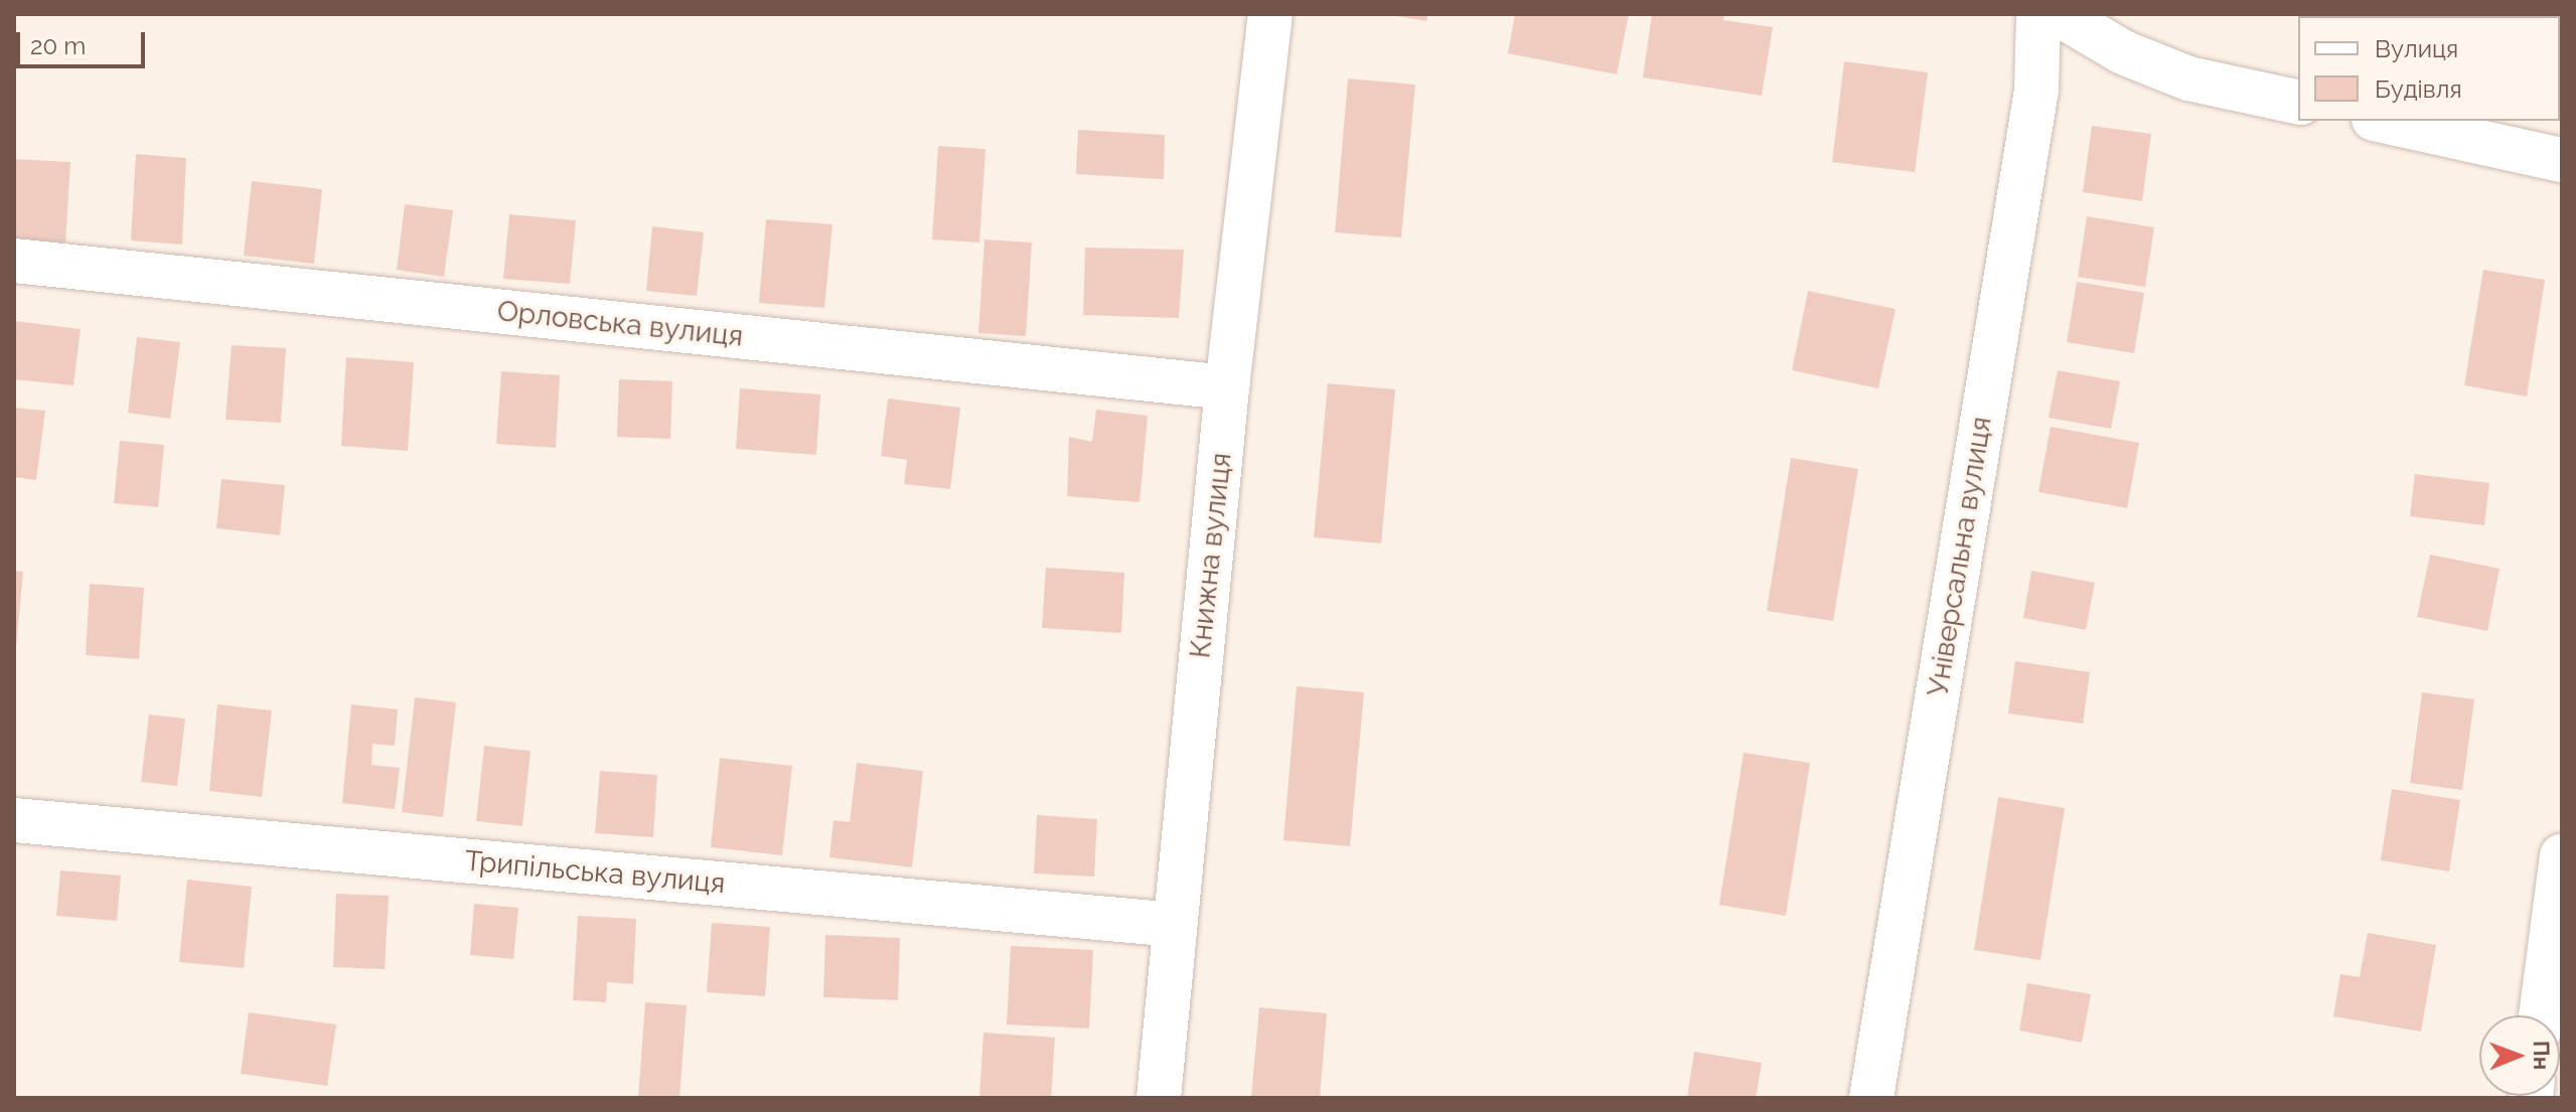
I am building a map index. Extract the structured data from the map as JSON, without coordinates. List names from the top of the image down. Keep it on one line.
{"streets":{"street":["Орловська вулиця","Книжна вулиця","Універсальна вулиця","Трипільська вулиця"]},"crossings":[["Орловська вулиця","Книжна вулиця"],["Книжна вулиця","Трипільська вулиця"]],"legend":["Вулиця","Будівля"],"scale_bar":"20 m","north":"right"}
